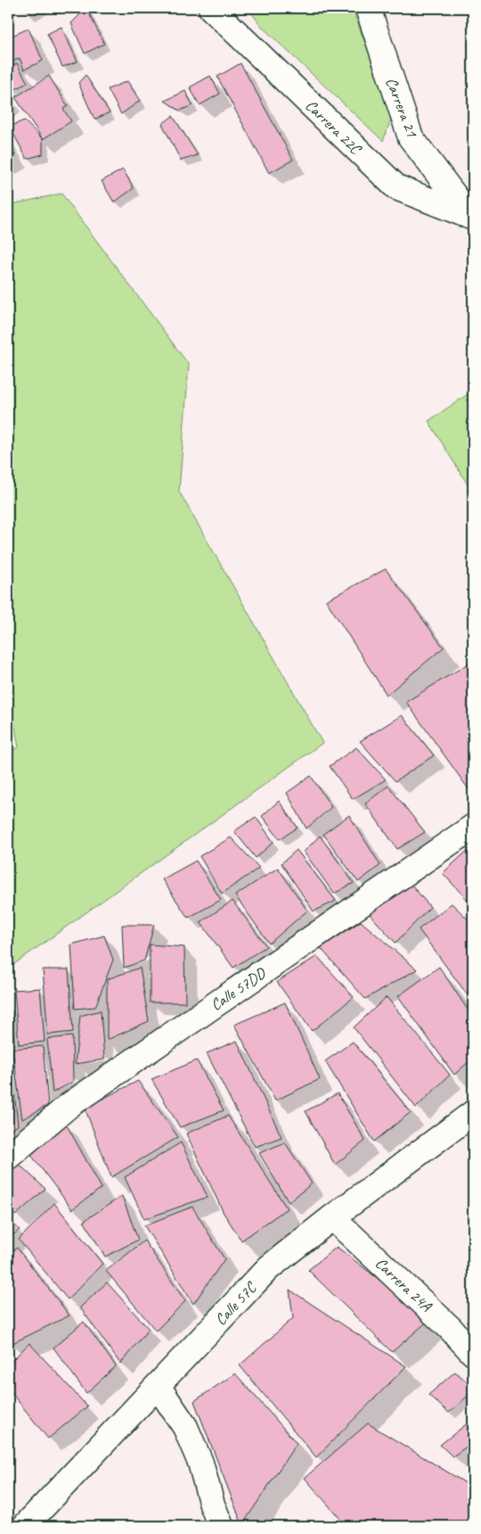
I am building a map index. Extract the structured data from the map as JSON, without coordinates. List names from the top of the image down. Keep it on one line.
{"streets":{"street":["Carrera 21","Carrera 22C","Calle 57DD","Carrera 24A","Calle 57C"]},"crossings":[["Carrera 21","Carrera 22C"],["Carrera 24A","Calle 57C"]]}
